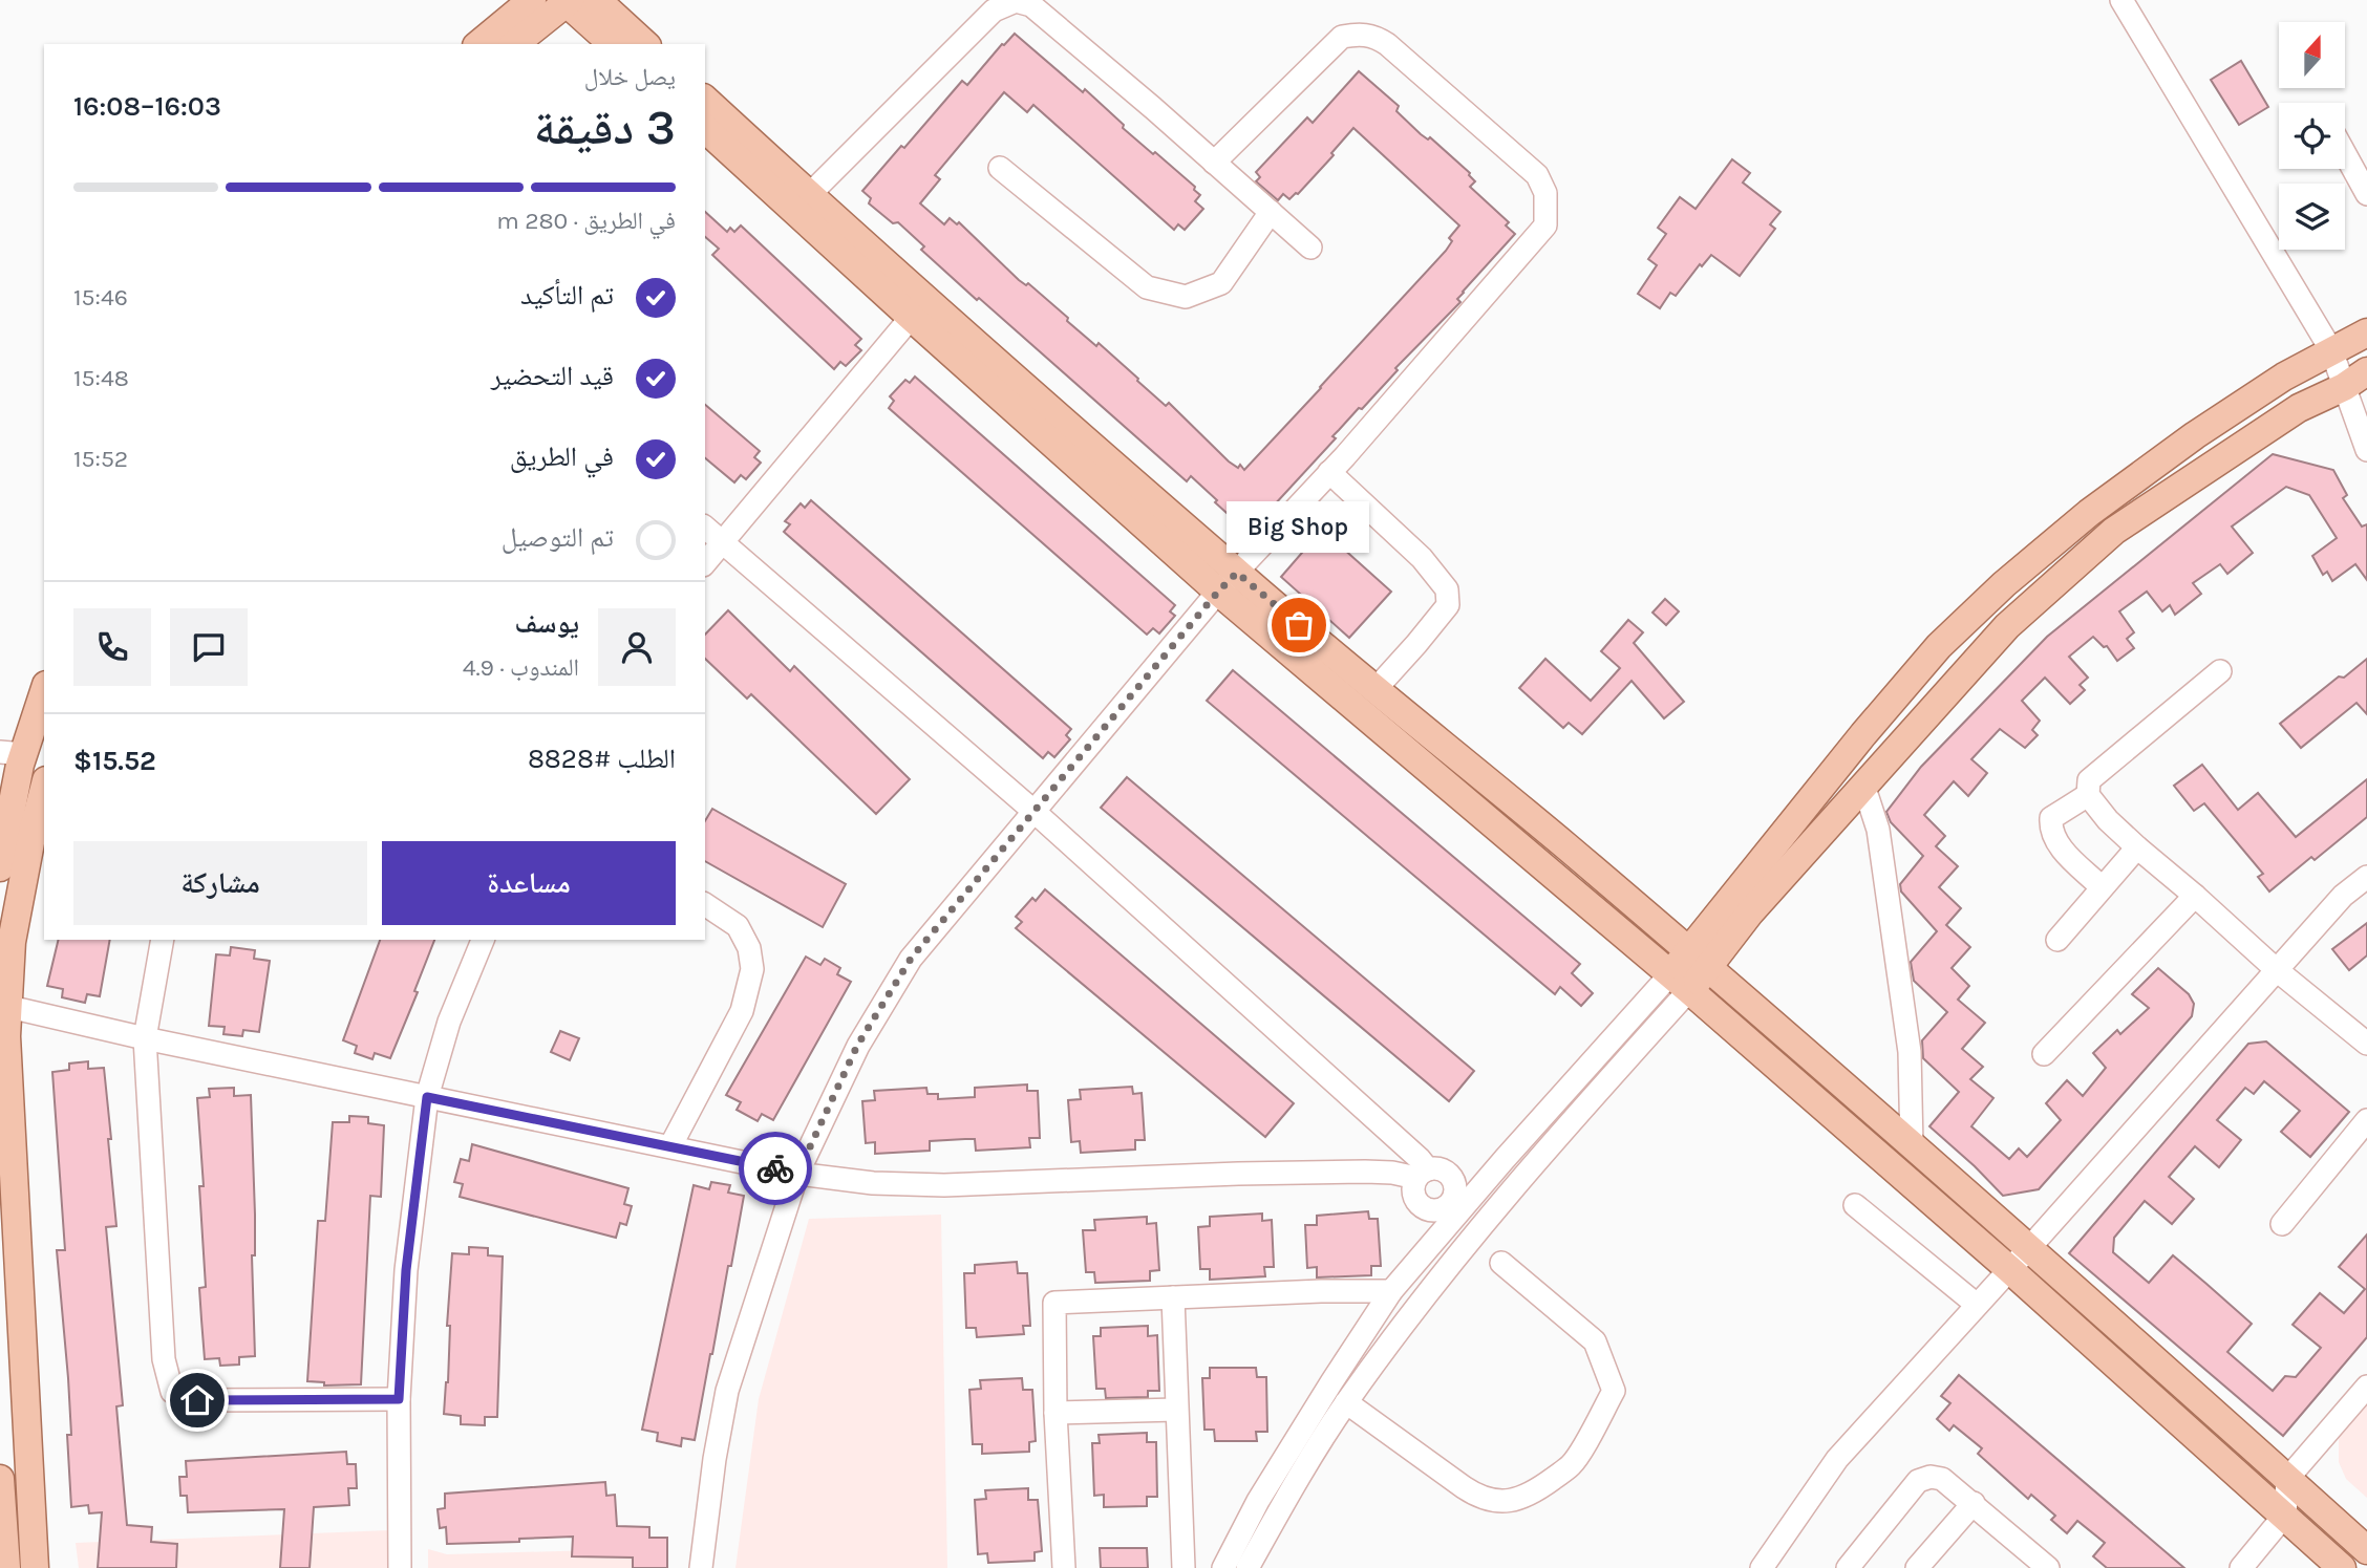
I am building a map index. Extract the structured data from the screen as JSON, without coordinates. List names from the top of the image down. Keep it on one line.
{"places":["Big Shop"],"north":"top","page":{"heading":["3 دقيقة","يصل خلال","16:03–16:08"],"panel":["يوسف","المندوب · 4.9","الطلب #8828","$15.52"],"bar":"في الطريق · 280 m","list":[["تم التأكيد","15:46"],["قيد التحضير","15:48"],["في الطريق","15:52"],"تم التوصيل"],"bubble":"Big Shop","buttons":["مساعدة","مشاركة"]}}
